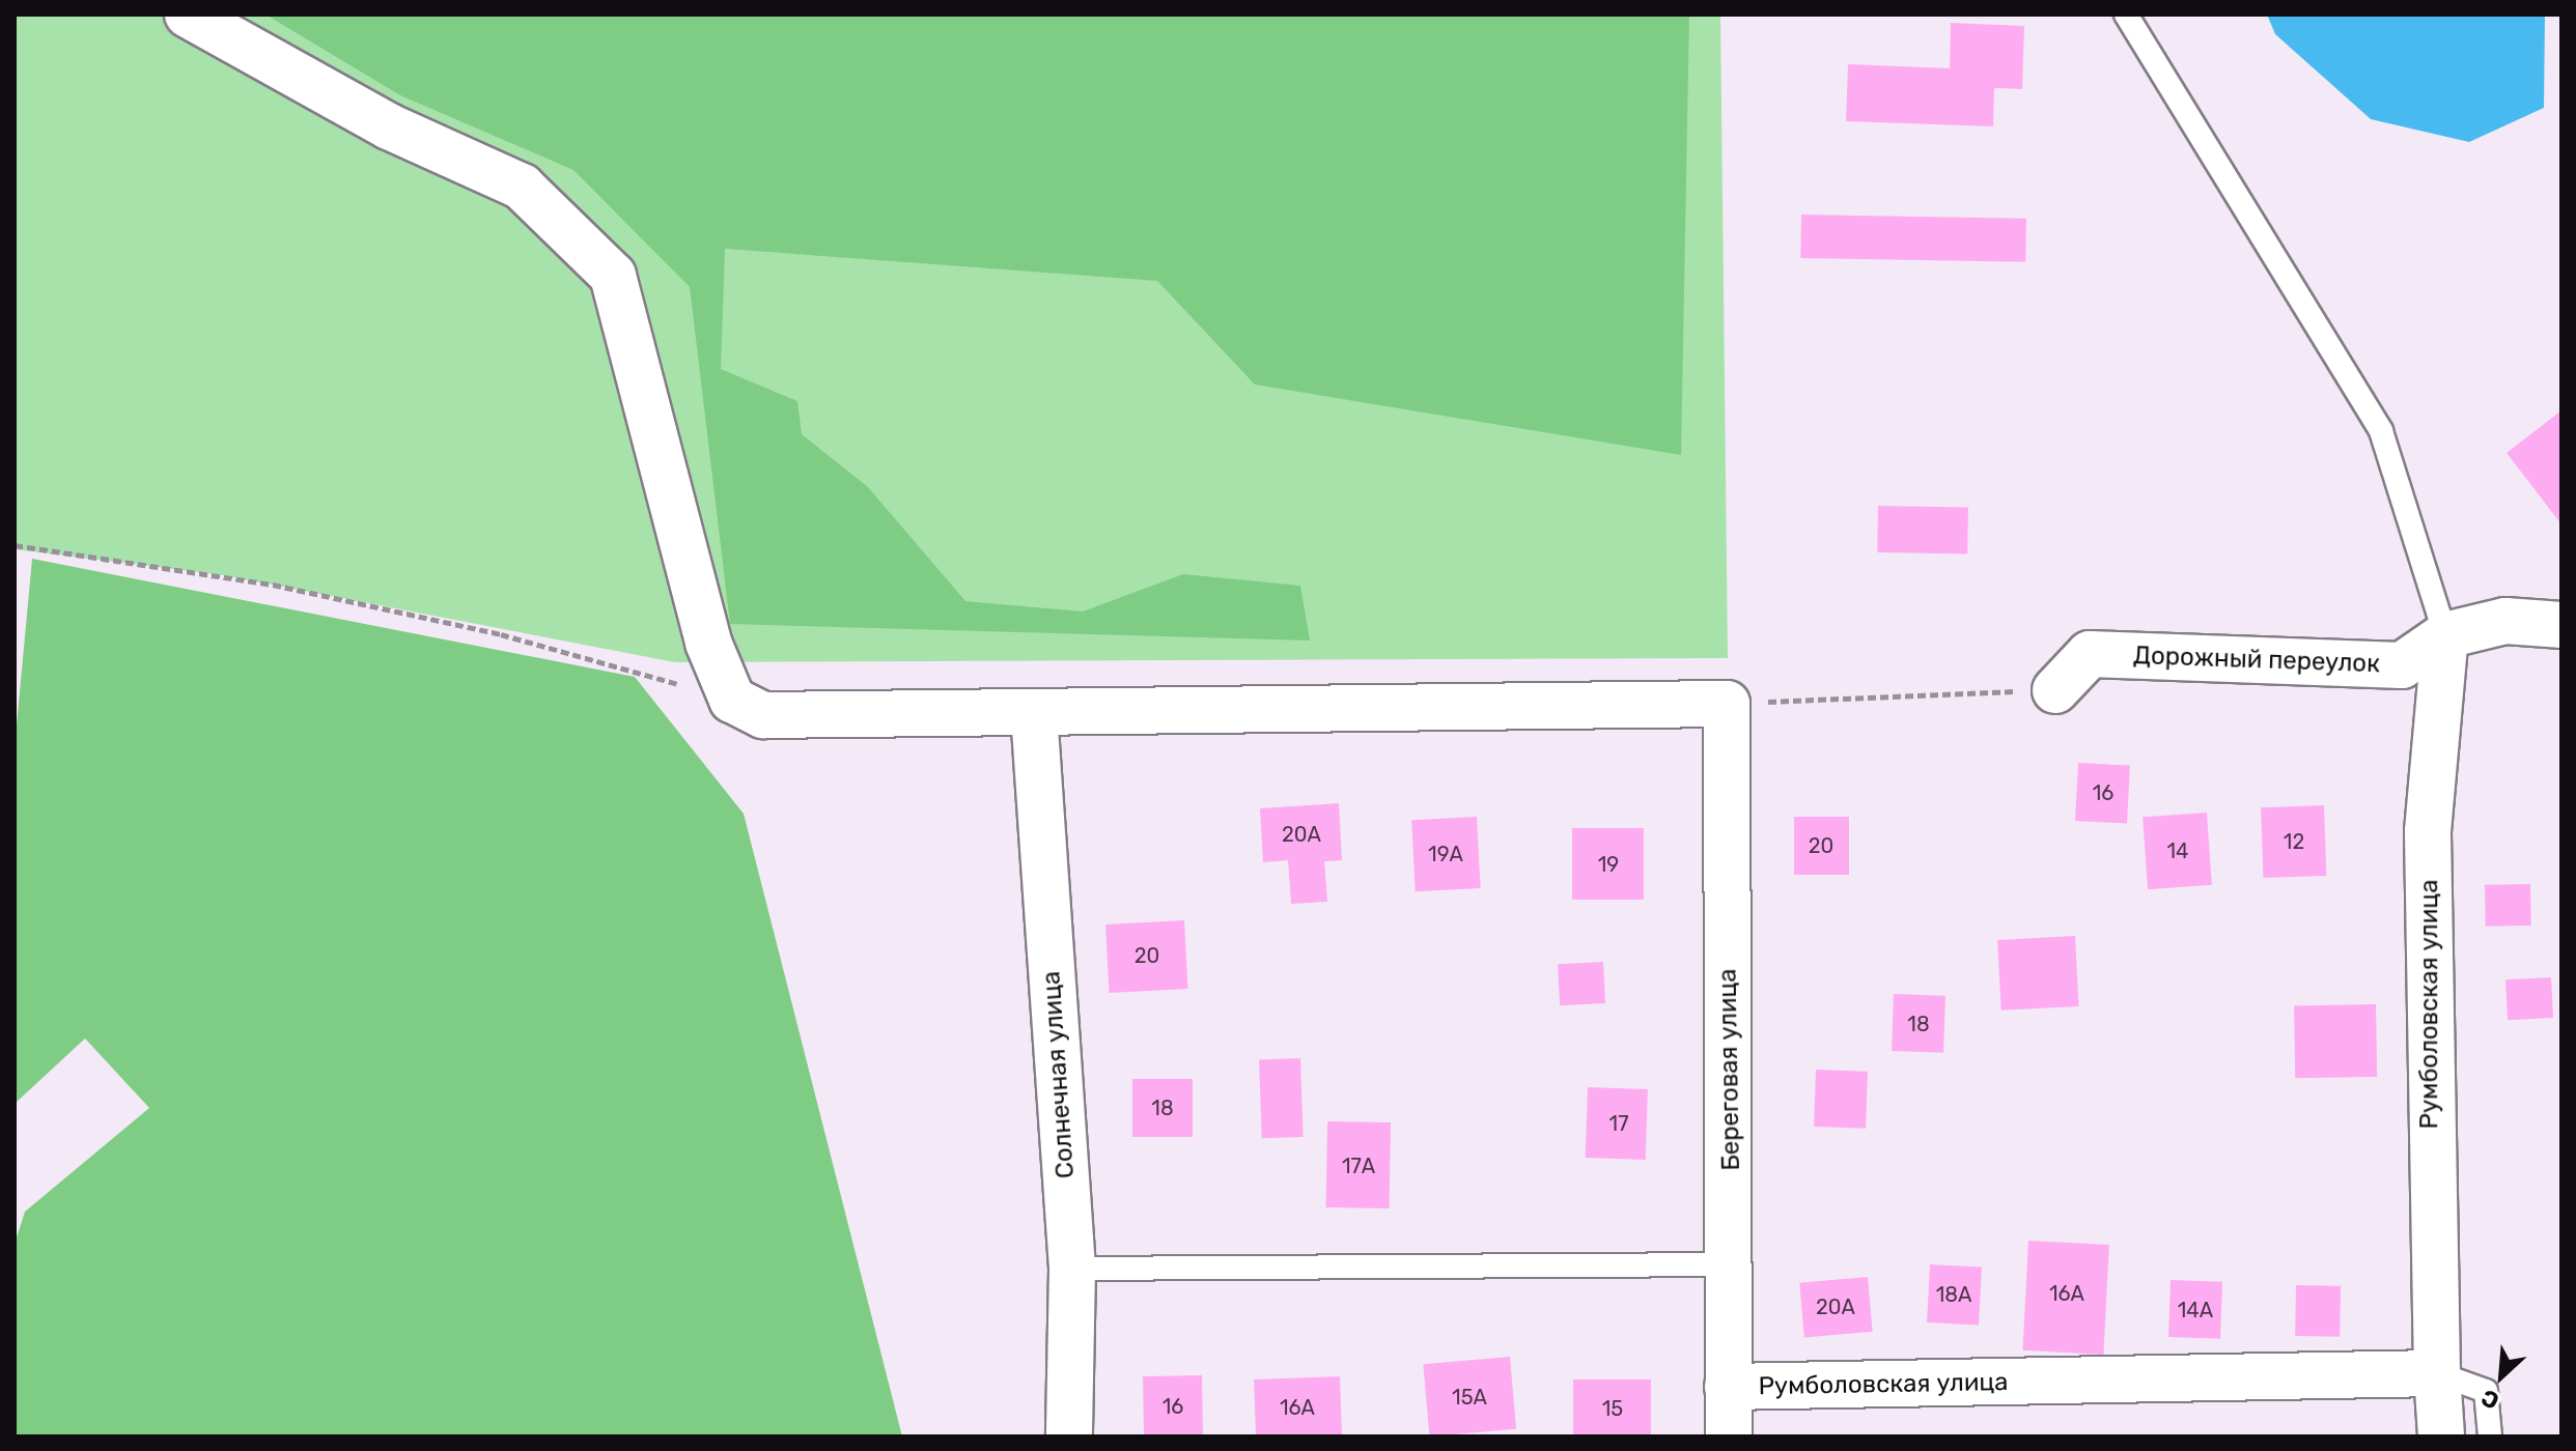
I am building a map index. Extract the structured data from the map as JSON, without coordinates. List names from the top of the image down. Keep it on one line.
{"streets":{"street":["Дорожный переулок","Румболовская улица","Береговая улица","Солнечная улица"]},"crossings":[["Дорожный переулок","Румболовская улица"],["Румболовская улица","Береговая улица"]],"house_numbers":["16","20А","12","20","14","19А","19","20","18","18","17","17А","16А","18А","20А","14А","15А","16","16А","15"],"north":"bottom left"}
